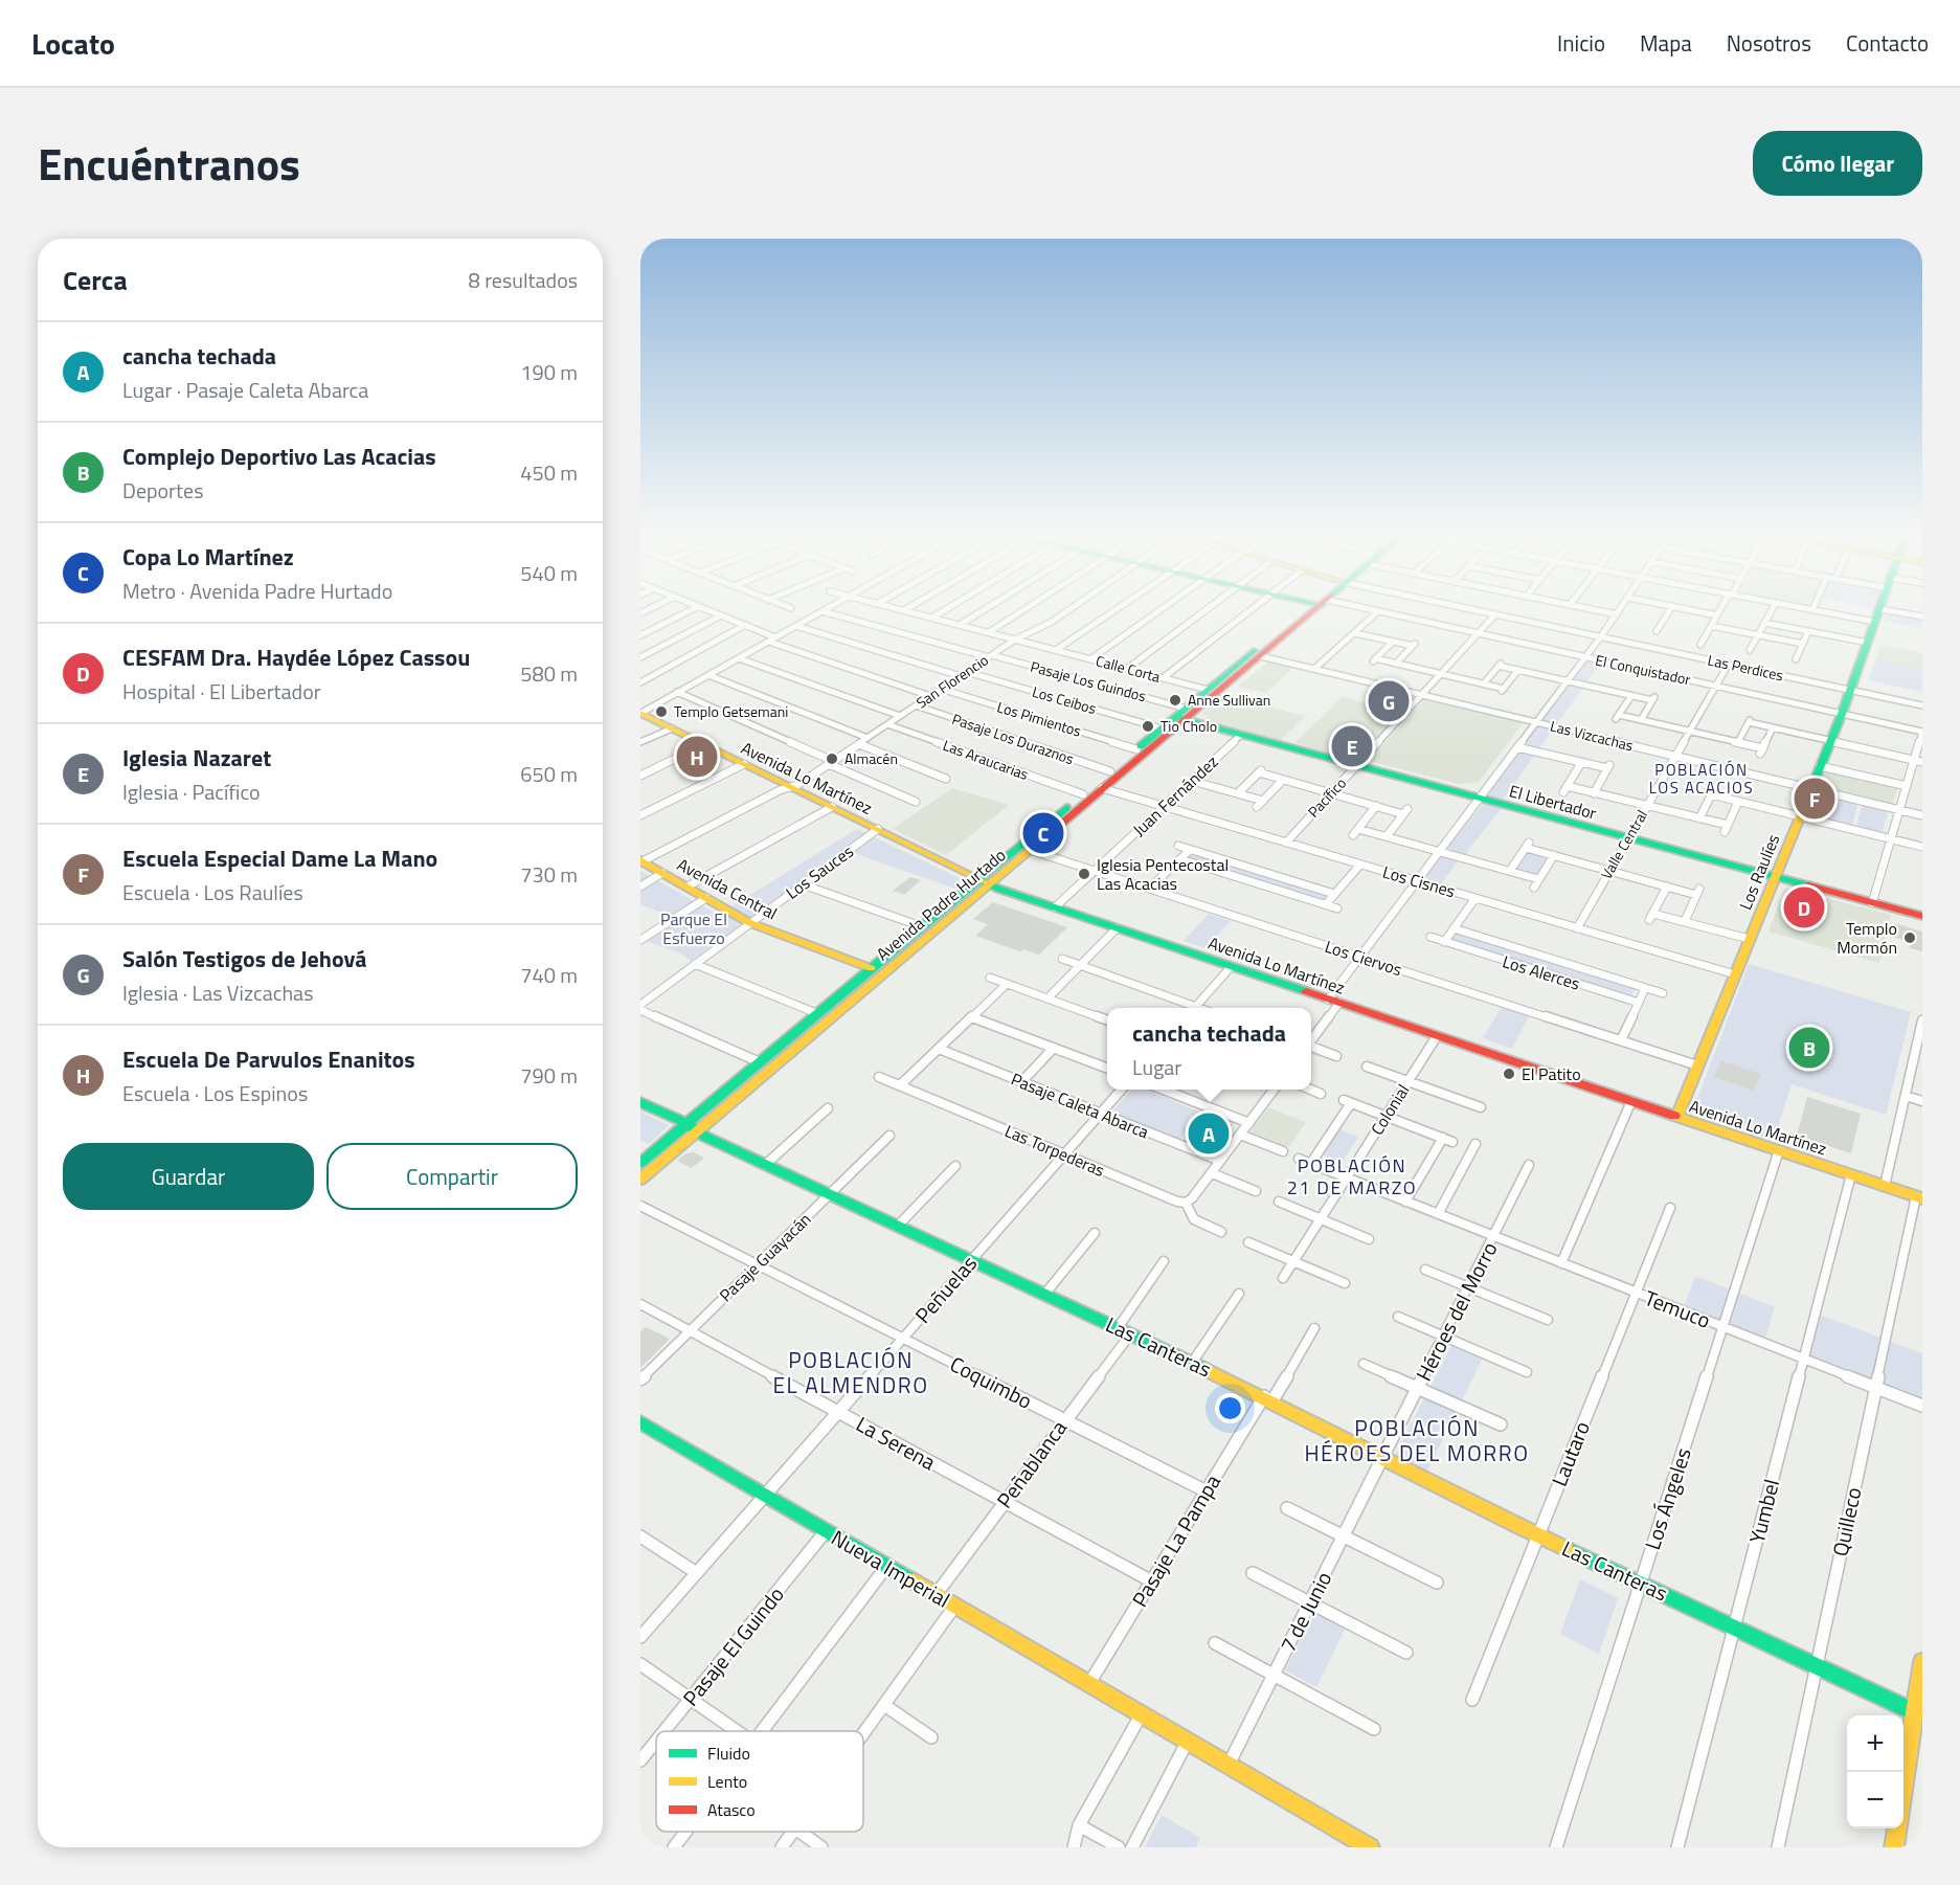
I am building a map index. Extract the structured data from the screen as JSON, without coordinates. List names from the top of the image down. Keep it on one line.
{"streets":{"street":["Las Perdices","Calle Corta","El Conquistador","San Florencio","Pasaje Los Guindos","Los Ceibos","Los Pimientos","Las Vizcachas","Pasaje Los Duraznos","Las Araucarias","Avenida Lo Martínez","Juan Fernández","Pacífico","El Libertador","Valle Central","Los Sauces","Los Raulíes","Los Cisnes","Avenida Central","Avenida Padre Hurtado","Los Ciervos","Los Alerces","Pasaje Caleta Abarca","Colonial","Las Torpederas","Pasaje Guayacán","Peñuelas","Temuco","Héroes del Morro","Las Canteras","Coquimbo","La Serena","Lautaro","Peñablanca","Los Ángeles","Yumbel","Quilleco","Pasaje La Pampa","Nueva Imperial","7 de Junio","Pasaje El Guindo"]},"crossings":[["Las Perdices","Pacífico"],["Las Perdices","Valle Central"],["Las Perdices","Los Raulíes"],["Calle Corta","San Florencio"],["Calle Corta","Avenida Padre Hurtado"],["El Conquistador","Pacífico"],["El Conquistador","Valle Central"],["El Conquistador","Los Raulíes"],["San Florencio","Pasaje Los Guindos"],["San Florencio","Los Ceibos"],["San Florencio","Los Pimientos"],["San Florencio","Pasaje Los Duraznos"],["San Florencio","Las Araucarias"],["San Florencio","Avenida Lo Martínez"],["San Florencio","Avenida Central"],["Pasaje Los Guindos","El Libertador"],["Pasaje Los Guindos","Avenida Padre Hurtado"],["Los Ceibos","Avenida Padre Hurtado"],["Los Pimientos","Avenida Padre Hurtado"],["Las Vizcachas","Pacífico"],["Las Vizcachas","Valle Central"],["Las Vizcachas","Los Raulíes"],["Las Vizcachas","Avenida Padre Hurtado"],["Pasaje Los Duraznos","Avenida Padre Hurtado"],["Las Araucarias","Avenida Padre Hurtado"],["Avenida Lo Martínez","Juan Fernández"],["Avenida Lo Martínez","Los Sauces"],["Avenida Lo Martínez","Los Raulíes"],["Avenida Lo Martínez","Avenida Padre Hurtado"],["Avenida Lo Martínez","Colonial"],["Avenida Lo Martínez","Los Ángeles"],["Avenida Lo Martínez","Yumbel"],["Avenida Lo Martínez","Quilleco"],["Juan Fernández","El Libertador"],["Juan Fernández","Los Cisnes"],["Juan Fernández","Los Ciervos"],["Pacífico","El Libertador"],["Pacífico","Los Cisnes"],["El Libertador","Valle Central"],["El Libertador","Los Raulíes"],["El Libertador","Avenida Padre Hurtado"],["Valle Central","Los Cisnes"],["Los Sauces","Avenida Central"],["Los Raulíes","Los Cisnes"],["Los Raulíes","Los Ciervos"],["Los Cisnes","Avenida Padre Hurtado"],["Avenida Central","Avenida Padre Hurtado"],["Avenida Padre Hurtado","Los Ciervos"],["Avenida Padre Hurtado","Las Canteras"],["Pasaje Caleta Abarca","Peñuelas"],["Colonial","Temuco"],["Las Torpederas","Peñuelas"],["Pasaje Guayacán","Las Canteras"],["Pasaje Guayacán","Coquimbo"],["Pasaje Guayacán","La Serena"],["Peñuelas","Las Canteras"],["Peñuelas","Coquimbo"],["Peñuelas","La Serena"],["Peñuelas","Nueva Imperial"],["Temuco","Héroes del Morro"],["Temuco","Lautaro"],["Temuco","Los Ángeles"],["Temuco","Yumbel"],["Temuco","Quilleco"],["Héroes del Morro","Las Canteras"],["Héroes del Morro","7 de Junio"],["Las Canteras","Lautaro"],["Las Canteras","Peñablanca"],["Las Canteras","Los Ángeles"],["Las Canteras","Yumbel"],["Las Canteras","Quilleco"],["Las Canteras","Pasaje La Pampa"],["Las Canteras","7 de Junio"],["Coquimbo","Peñablanca"],["Coquimbo","Pasaje La Pampa"],["La Serena","Peñablanca"],["La Serena","Pasaje La Pampa"],["Peñablanca","Nueva Imperial"],["Pasaje La Pampa","Nueva Imperial"],["Nueva Imperial","7 de Junio"],["Nueva Imperial","Pasaje El Guindo"]],"districts":["POBLACIÓN LOS ACACIOS","POBLACIÓN 21 DE MARZO","POBLACIÓN EL ALMENDRO","POBLACIÓN HÉROES DEL MORRO"],"parks":["Parque El Esfuerzo"],"places":["Anne Sullivan","Templo Getsemani","Tio Cholo","Almacén","Iglesia Pentecostal Las Acacias","Templo Mormón","El Patito"],"legend":["Fluido","Lento","Atasco"],"page":{"header":"Locato","nav":["Inicio","Mapa","Nosotros","Contacto"],"title":"Encuéntranos","buttons":["Cómo llegar",["Guardar","Compartir"]],"heading":["Cerca","8 resultados"],"list":[{"mark":"A","name":"cancha techada","note":"Lugar · Pasaje Caleta Abarca","value":"190 m"},{"mark":"B","name":"Complejo Deportivo Las Acacias","note":"Deportes","value":"450 m"},{"mark":"C","name":"Copa Lo Martínez","note":"Metro · Avenida Padre Hurtado","value":"540 m"},{"mark":"D","name":"CESFAM Dra. Haydée López Cassou","note":"Hospital · El Libertador","value":"580 m"},{"mark":"E","name":"Iglesia Nazaret","note":"Iglesia · Pacífico","value":"650 m"},{"mark":"F","name":"Escuela Especial Dame La Mano","note":"Escuela · Los Raulíes","value":"730 m"},{"mark":"G","name":"Salón Testigos de Jehová","note":"Iglesia · Las Vizcachas","value":"740 m"},{"mark":"H","name":"Escuela De Parvulos Enanitos","note":"Escuela · Los Espinos","value":"790 m"}],"pins":["G","E","H","F","C","D","B","A"],"popup":["cancha techada","Lugar"],"map_buttons":["+","−"]}}
